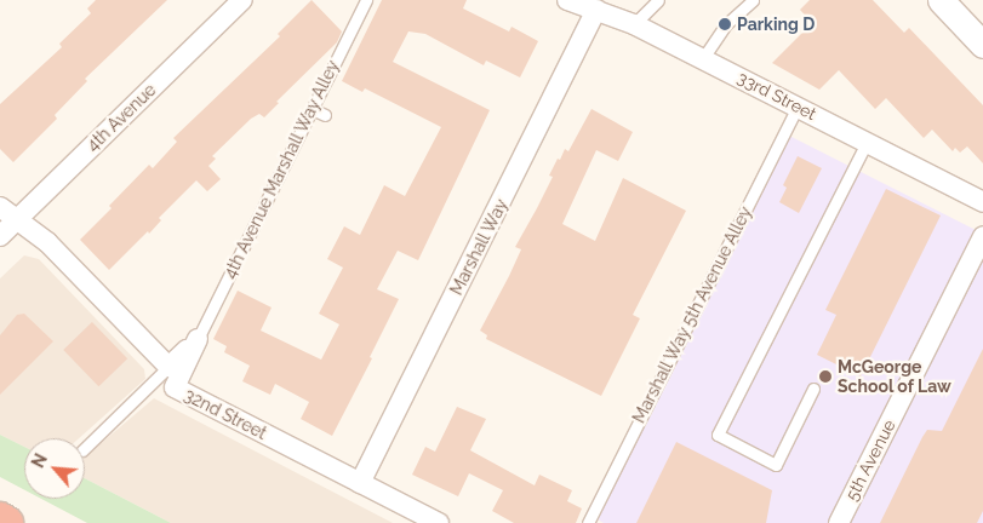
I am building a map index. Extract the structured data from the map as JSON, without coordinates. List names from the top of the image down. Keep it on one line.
{"streets":{"street":["33rd Street","4th Avenue","Marshall Way","32nd Street","5th Avenue"],"lane":["4th Avenue Marshall Way Alley","Marshall Way 5th Avenue Alley"]},"crossings":[["33rd Street","Marshall Way"],["33rd Street","Marshall Way 5th Avenue Alley"],["4th Avenue Marshall Way Alley","32nd Street"],["Marshall Way","32nd Street"]],"places":["Parking D","McGeorge School of Law"],"north":"top left"}
